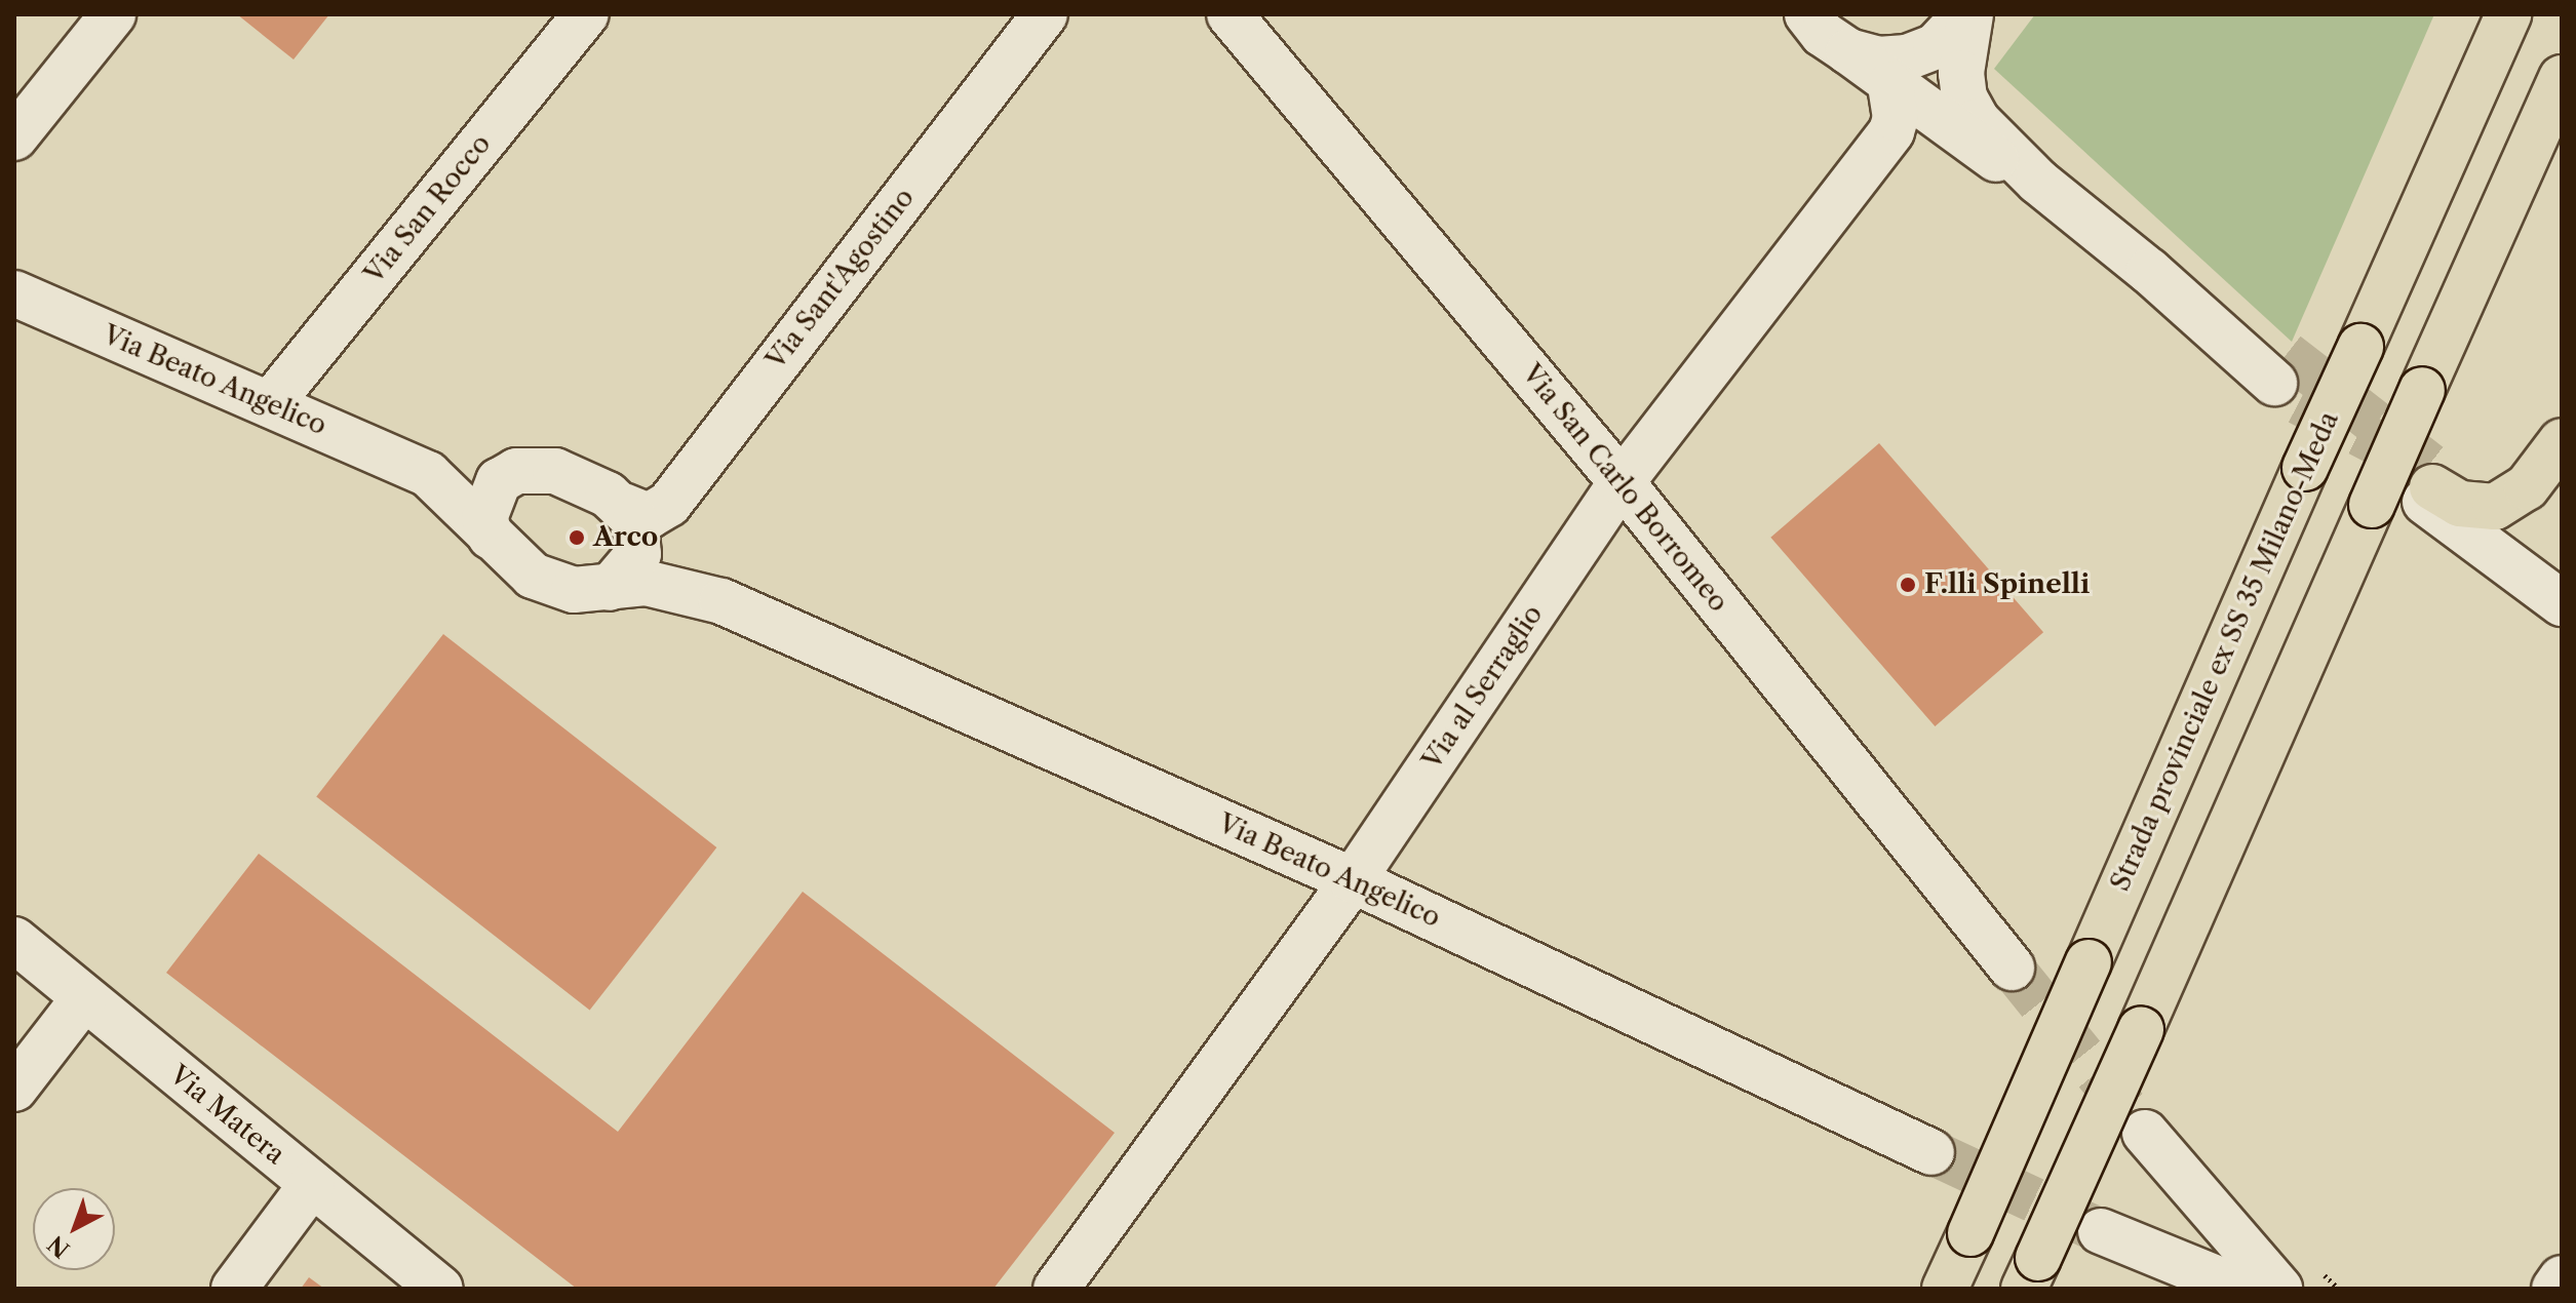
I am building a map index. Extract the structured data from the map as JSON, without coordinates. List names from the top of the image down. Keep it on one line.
{"streets":{"highway":["Strada provinciale ex SS 35 Milano-Meda"],"street":["Via San Rocco","Via Sant'Agostino","Via Beato Angelico","Via San Carlo Borromeo","Via al Serraglio","Via Matera"]},"crossings":[["Via San Rocco","Via Beato Angelico"],["Via Sant'Agostino","Via Beato Angelico"],["Via Beato Angelico","Via al Serraglio"],["Via San Carlo Borromeo","Via al Serraglio"]],"places":["Arco","F.lli Spinelli"],"north":"bottom left"}
